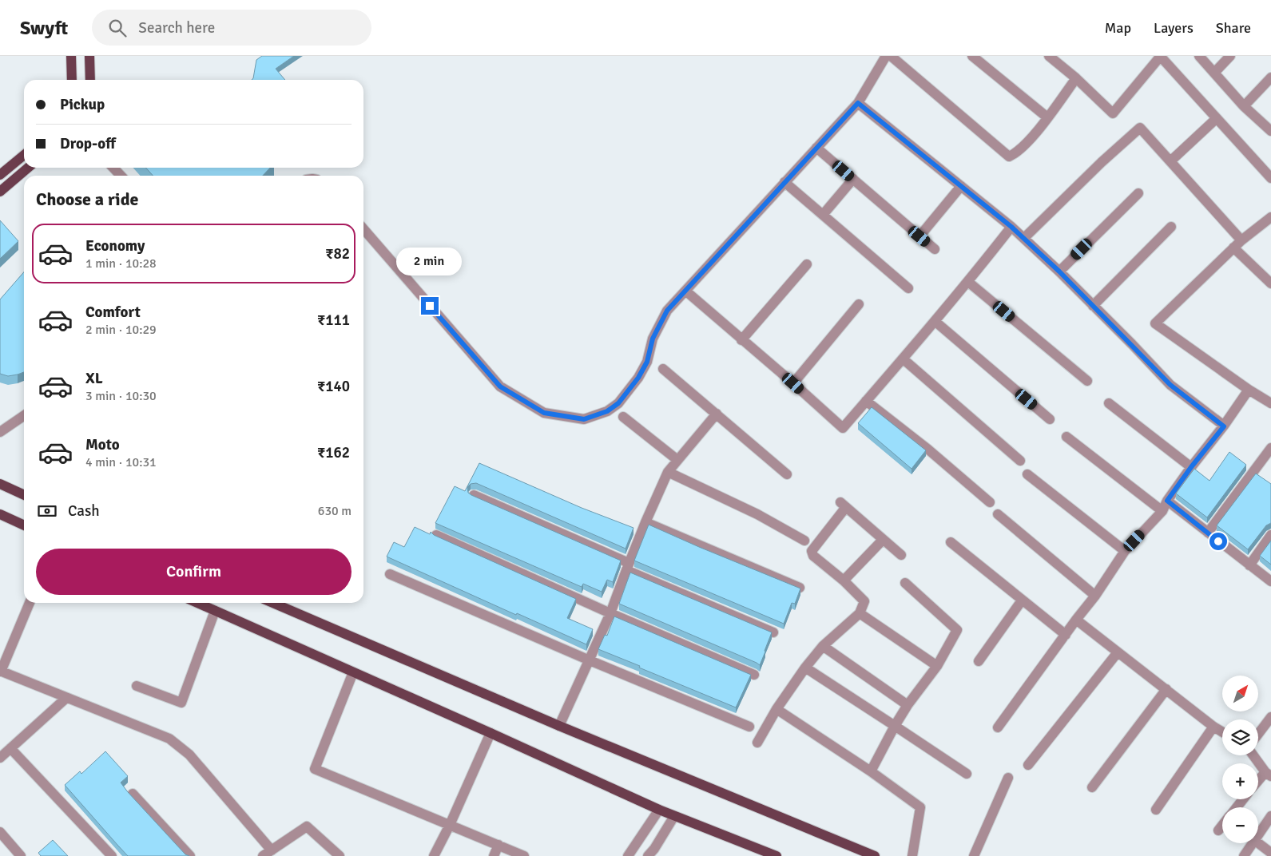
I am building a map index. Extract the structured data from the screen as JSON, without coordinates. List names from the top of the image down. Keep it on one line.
{"north":"top right","page":{"header":"Swyft","search":"Search here","nav":["Map","Layers","Share"],"banner":["Pickup","Drop-off"],"heading":"Choose a ride","list":[{"name":"Economy","note":"1 min · 10:28","value":"₹82"},{"name":"Comfort","note":"2 min · 10:29","value":"₹111"},{"name":"XL","note":"3 min · 10:30","value":"₹140"},{"name":"Moto","note":"4 min · 10:31","value":"₹162"}],"bubble":"2 min","pay":["Cash","630 m"],"buttons":"Confirm","map_buttons":["+","−"]}}
